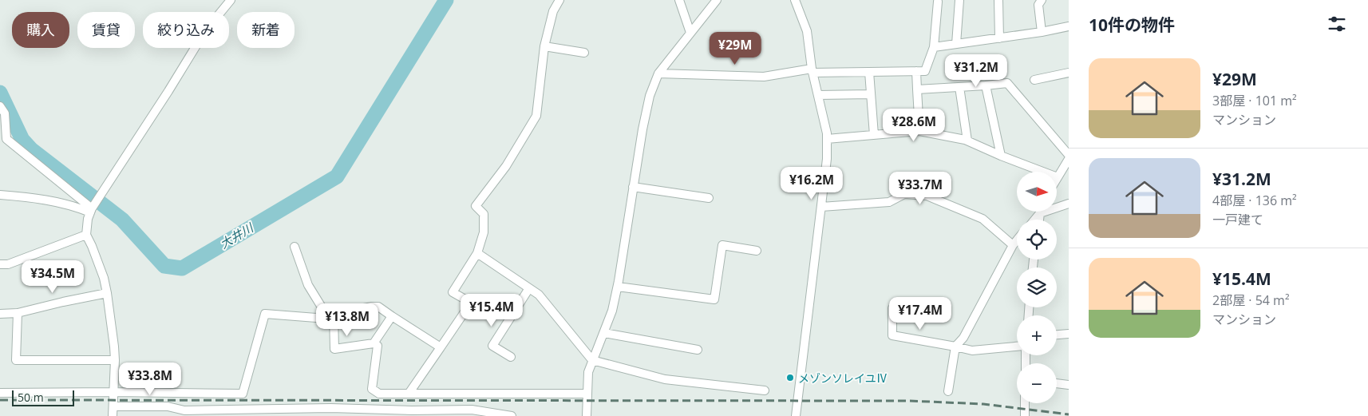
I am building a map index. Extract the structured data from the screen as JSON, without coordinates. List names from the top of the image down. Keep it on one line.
{"water":["大井川"],"places":["メゾンソレイユⅣ"],"scale_bar":"50 m","north":"right","page":{"heading":"10件の物件","chip":["購入","賃貸","絞り込み","新着"],"price":["¥29M","¥31.2M","¥28.6M","¥16.2M","¥33.7M","¥34.5M","¥15.4M","¥17.4M","¥13.8M","¥33.8M"],"list":[{"name":"¥29M","note":"3部屋 · 101 m² · マンション"},{"name":"¥31.2M","note":"4部屋 · 136 m² · 一戸建て"},{"name":"¥15.4M","note":"2部屋 · 54 m² · マンション"}],"map_buttons":["+","−"],"scale":"50 m"}}
